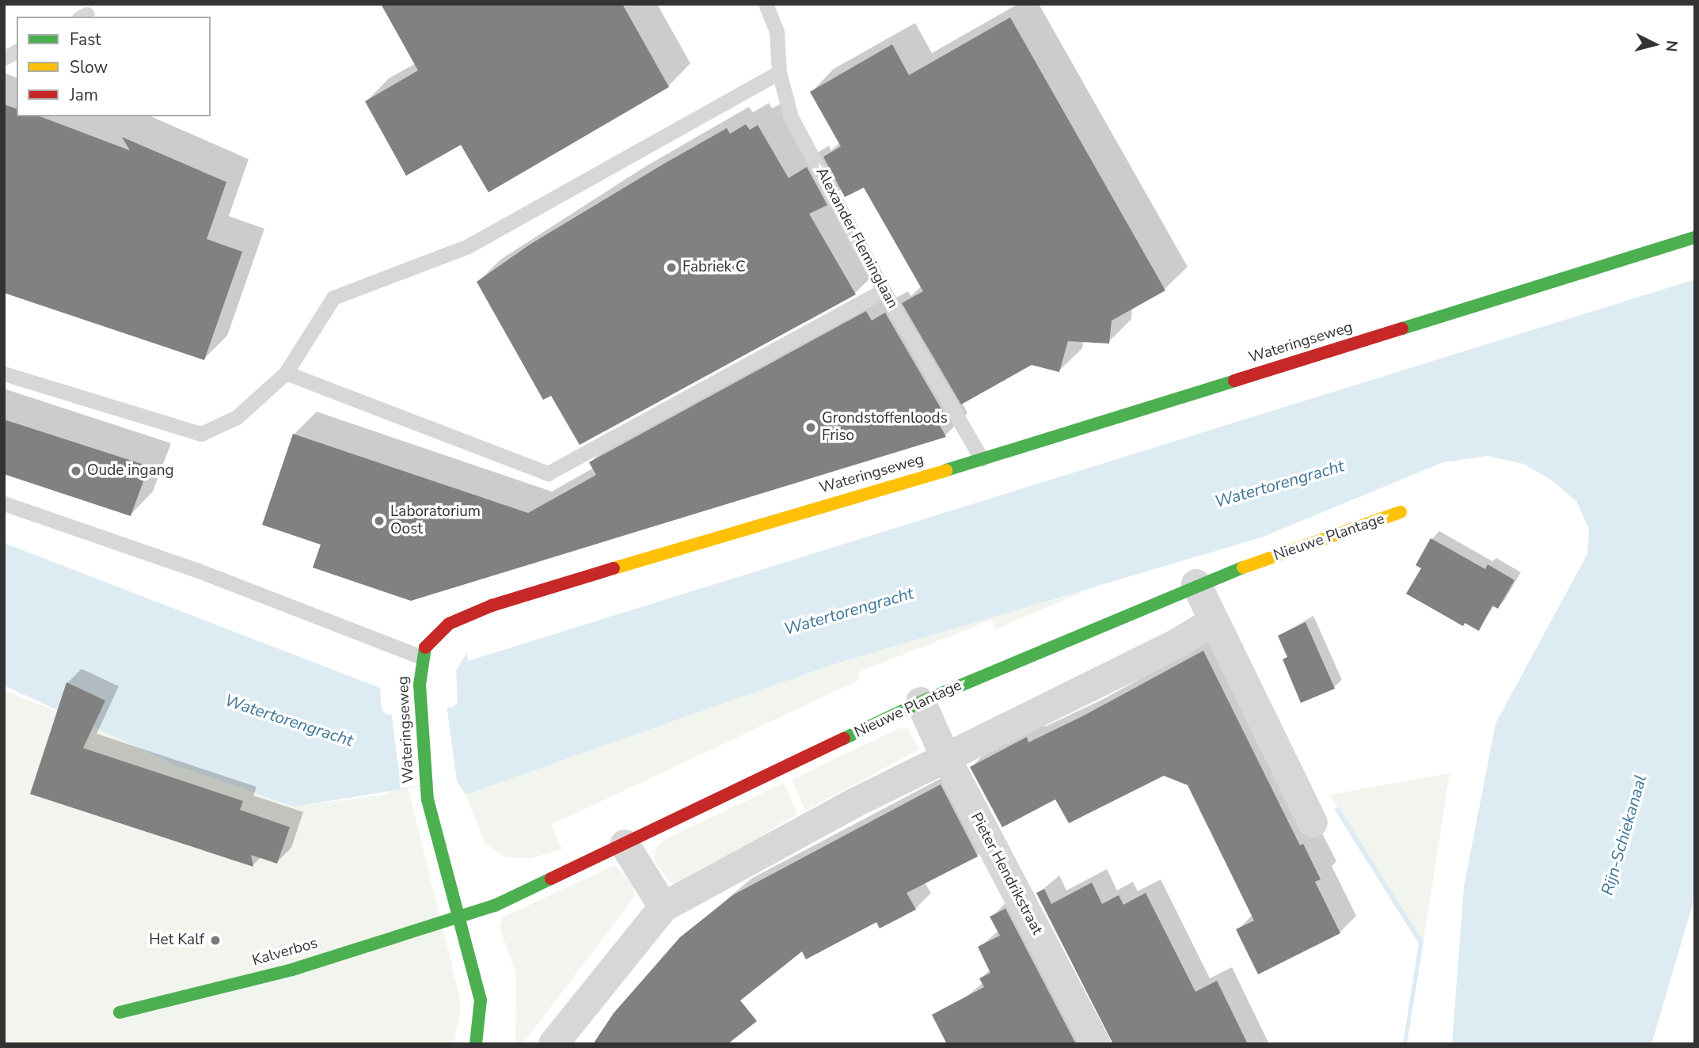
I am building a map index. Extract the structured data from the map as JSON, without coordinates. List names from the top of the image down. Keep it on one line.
{"streets":{"street":["Wateringseweg","Nieuwe Plantage","Pieter Hendrikstraat","Kalverbos"],"lane":["Alexander Fleminglaan"]},"crossings":[["Alexander Fleminglaan","Wateringseweg"],["Wateringseweg","Nieuwe Plantage"],["Wateringseweg","Kalverbos"],["Nieuwe Plantage","Pieter Hendrikstraat"],["Nieuwe Plantage","Kalverbos"]],"water":["Watertorengracht","Rijn-Schiekanaal"],"places":["Fabriek C","Grondstoffenloods Friso","Oude ingang","Laboratorium Oost","Het Kalf"],"legend":["Fast","Slow","Jam"],"north":"right"}
